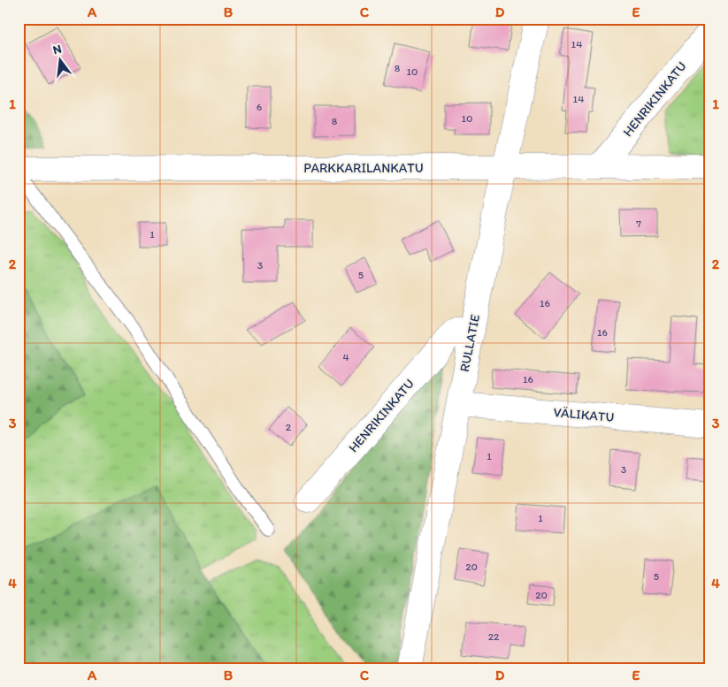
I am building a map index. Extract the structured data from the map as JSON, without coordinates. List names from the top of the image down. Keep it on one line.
{"streets":{"street":["HENRIKINKATU","PARKKARILANKATU","RULLATIE","VÄLIKATU"]},"crossings":[["HENRIKINKATU","PARKKARILANKATU"],["HENRIKINKATU","RULLATIE"],["PARKKARILANKATU","RULLATIE"],["RULLATIE","VÄLIKATU"]],"house_numbers":["14","8","10","14","6","10","8","7","1","3","5","16","16","4","16","2","1","3","1","20","5","20","22"],"north":"top","grid":{"columns":["A","B","C","D","E"],"rows":["1","2","3","4"]}}
